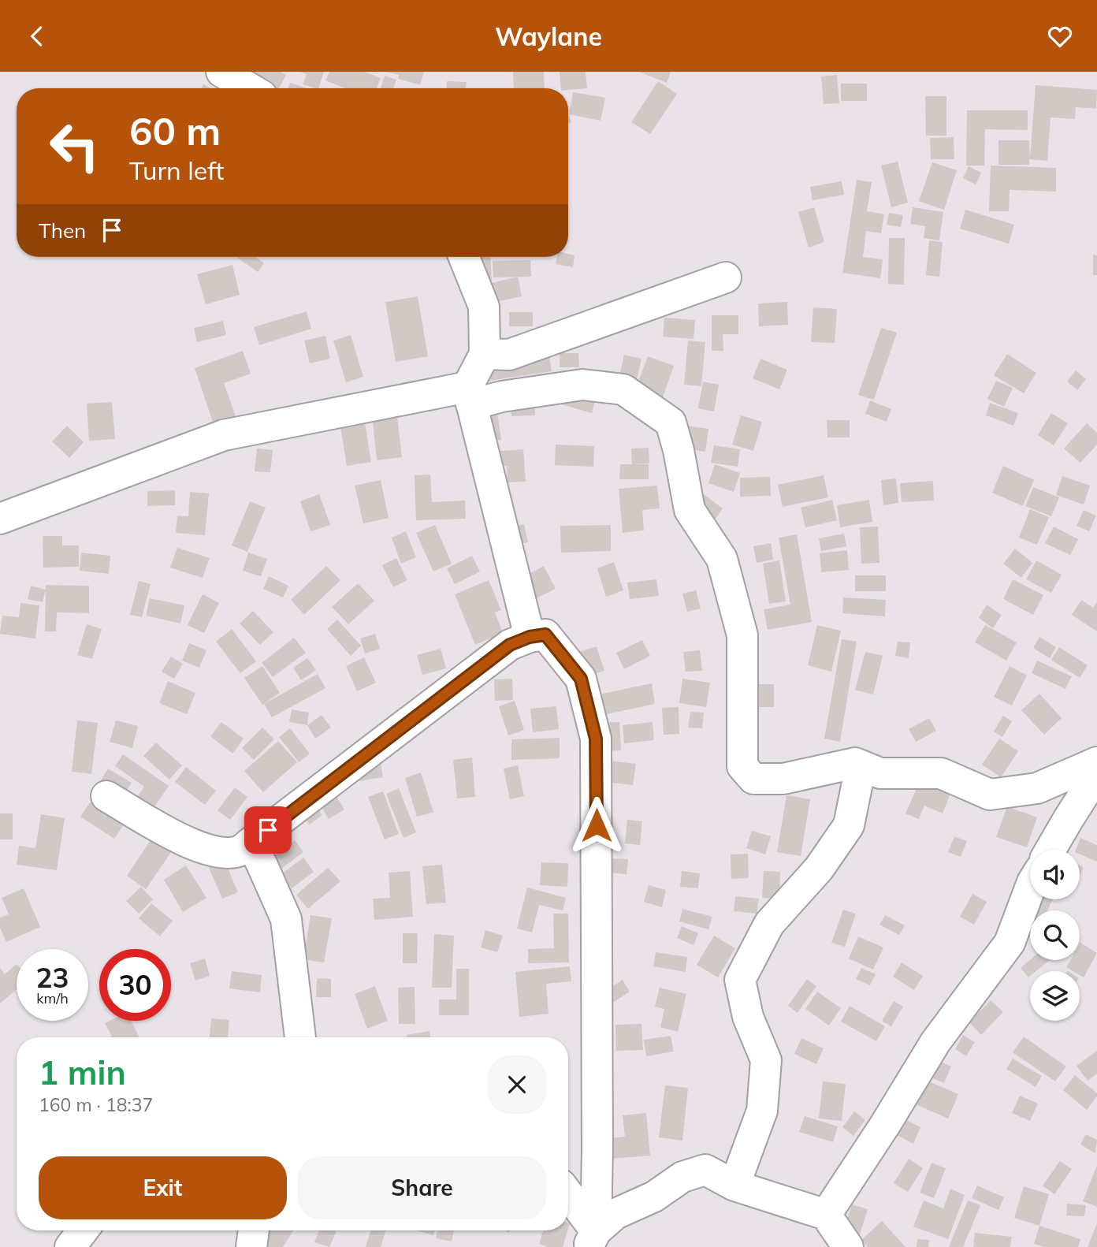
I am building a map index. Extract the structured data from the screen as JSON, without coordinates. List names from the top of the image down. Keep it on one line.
{"page":{"header":"Waylane","turn":["60 m","Turn left"],"then":"Then","speed":"23 km/h","limit":"30","heading":["1 min","160 m · 18:37"],"buttons":["Exit","Share"]}}
